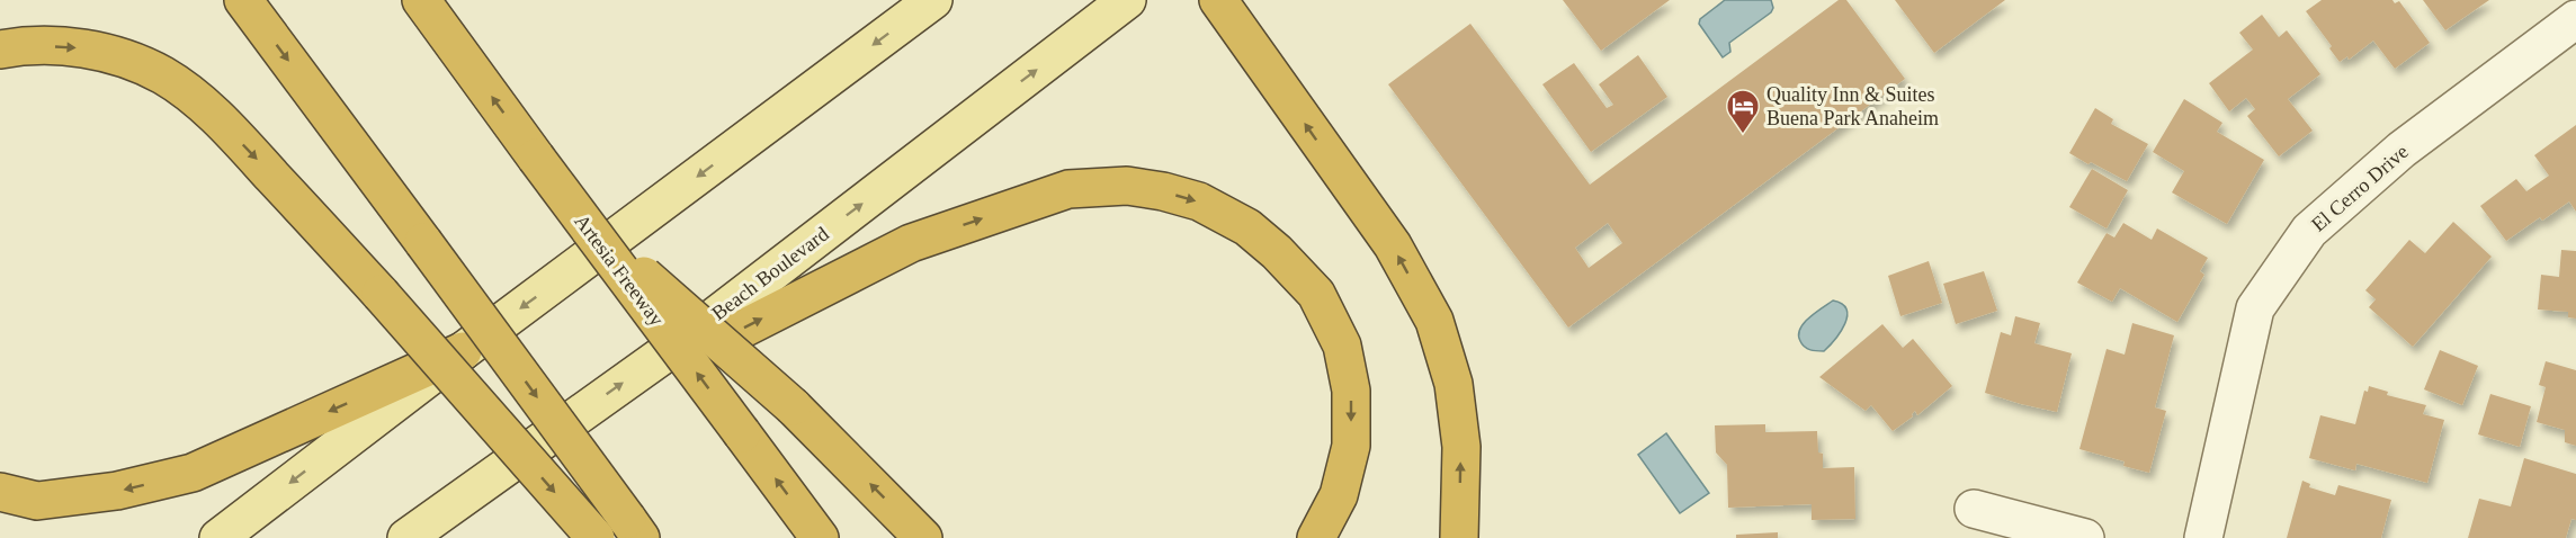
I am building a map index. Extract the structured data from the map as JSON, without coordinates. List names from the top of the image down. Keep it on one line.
{"streets":{"highway":["Artesia Freeway"],"main road":["Beach Boulevard"],"street":["El Cerro Drive"]},"places":{"hotel":["Quality Inn & Suites Buena Park Anaheim"]}}
